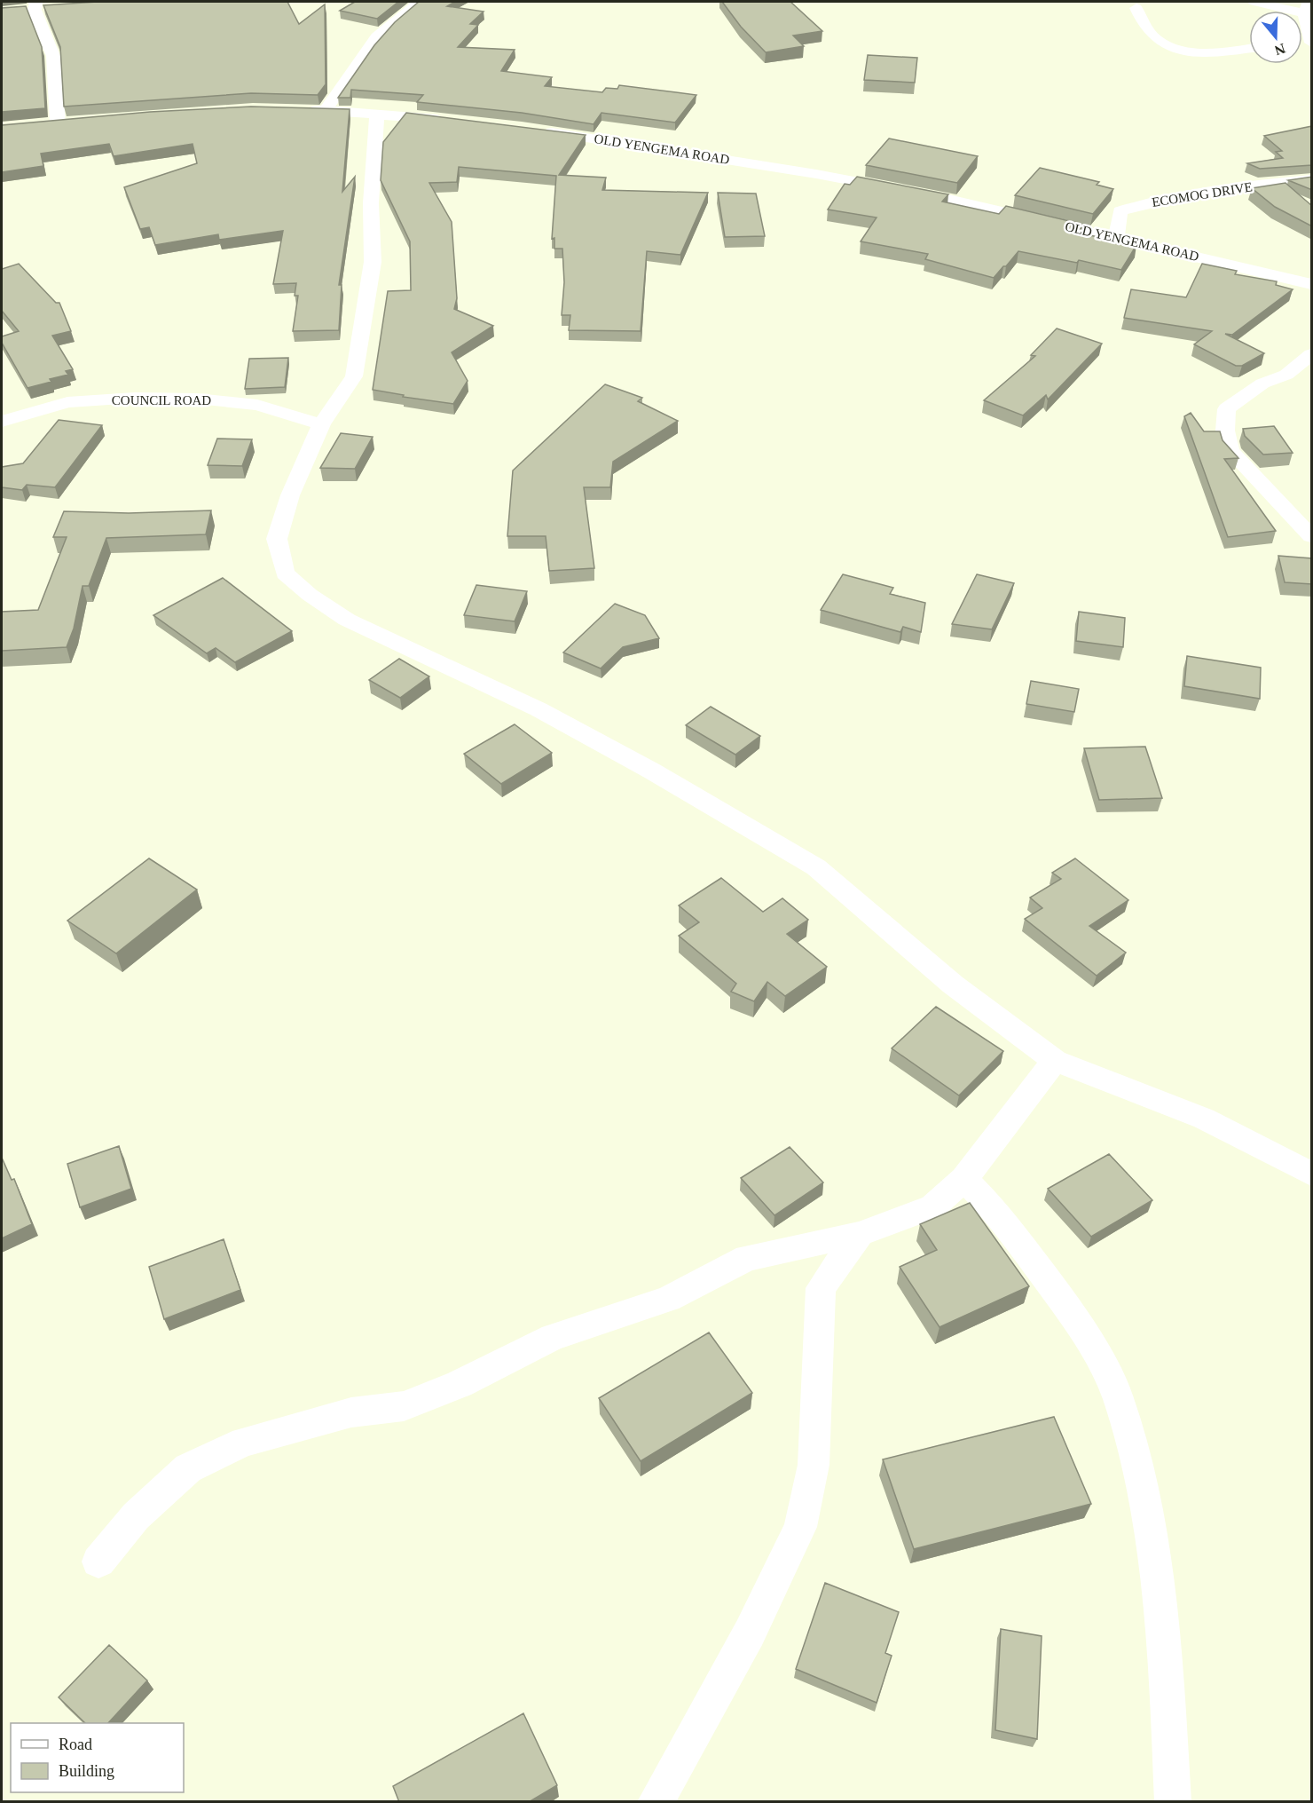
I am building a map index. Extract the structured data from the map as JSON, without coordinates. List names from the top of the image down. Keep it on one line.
{"streets":{"street":["OLD YENGEMA ROAD","ECOMOG DRIVE","COUNCIL ROAD"]},"crossings":[["OLD YENGEMA ROAD","ECOMOG DRIVE"]],"legend":["Road","Building"],"north":"bottom"}
